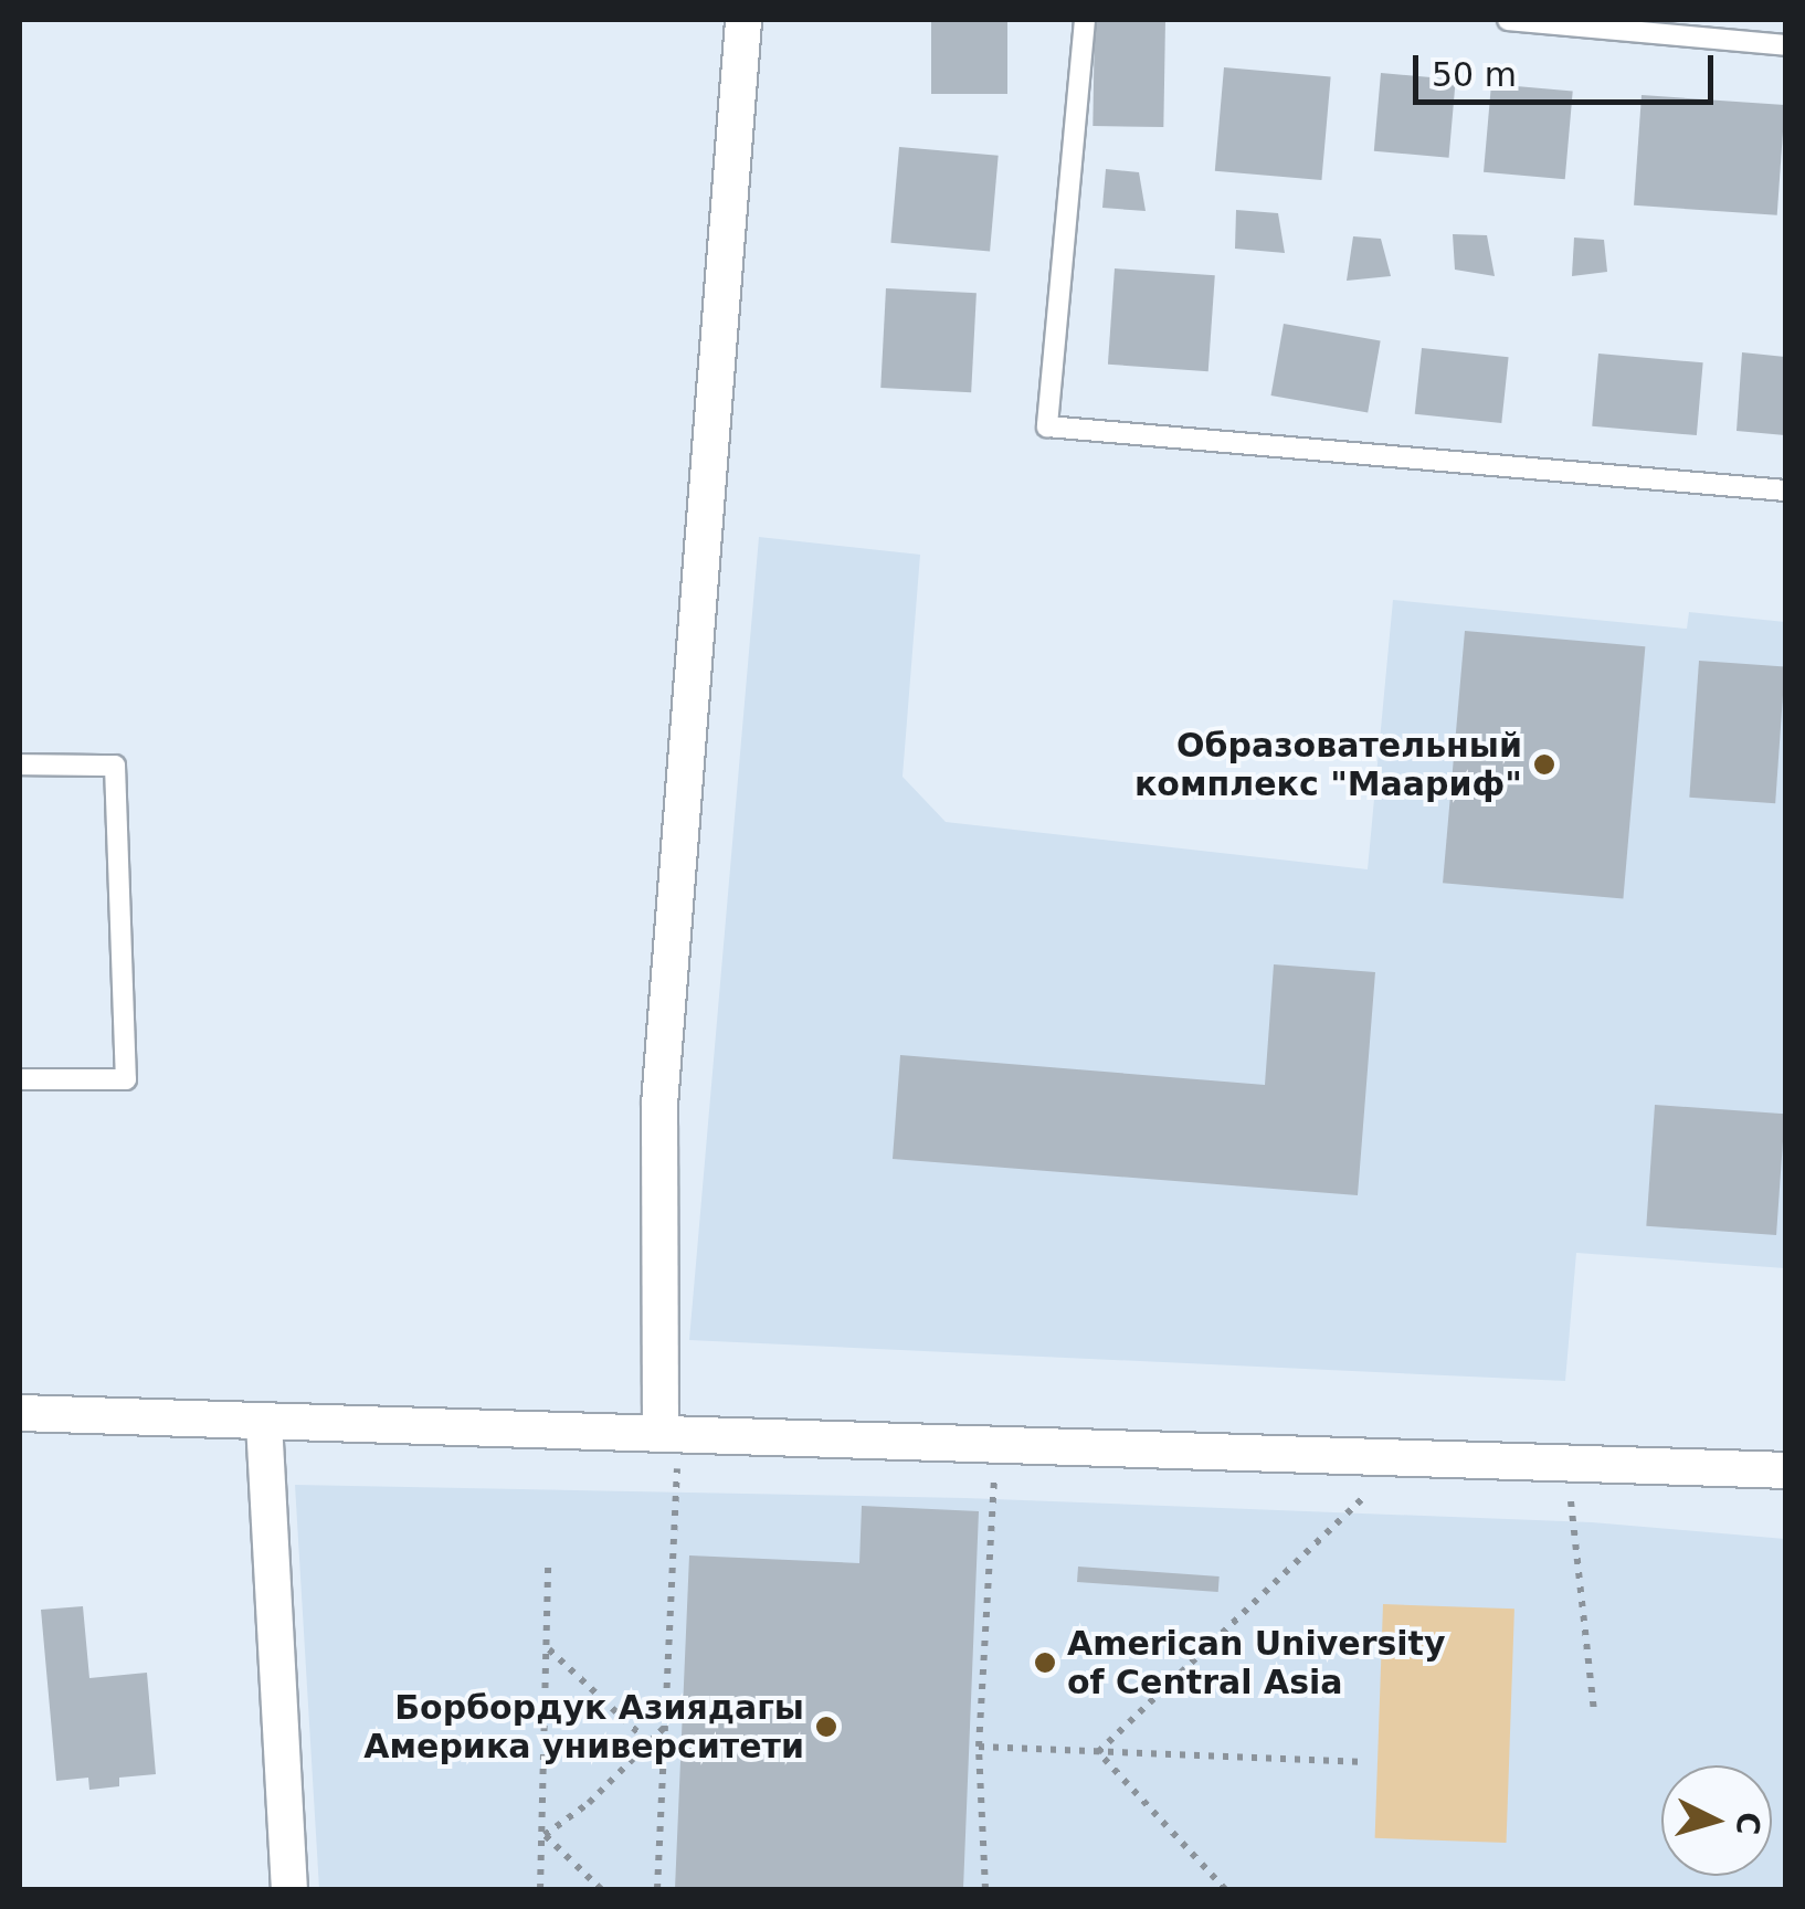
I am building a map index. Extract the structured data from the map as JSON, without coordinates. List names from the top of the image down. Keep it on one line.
{"places":["Образовательный комплекс \"Маариф\"","American University of Central Asia","Борбордук Азиядагы Америка университети"],"scale_bar":"50 m","north":"right"}
